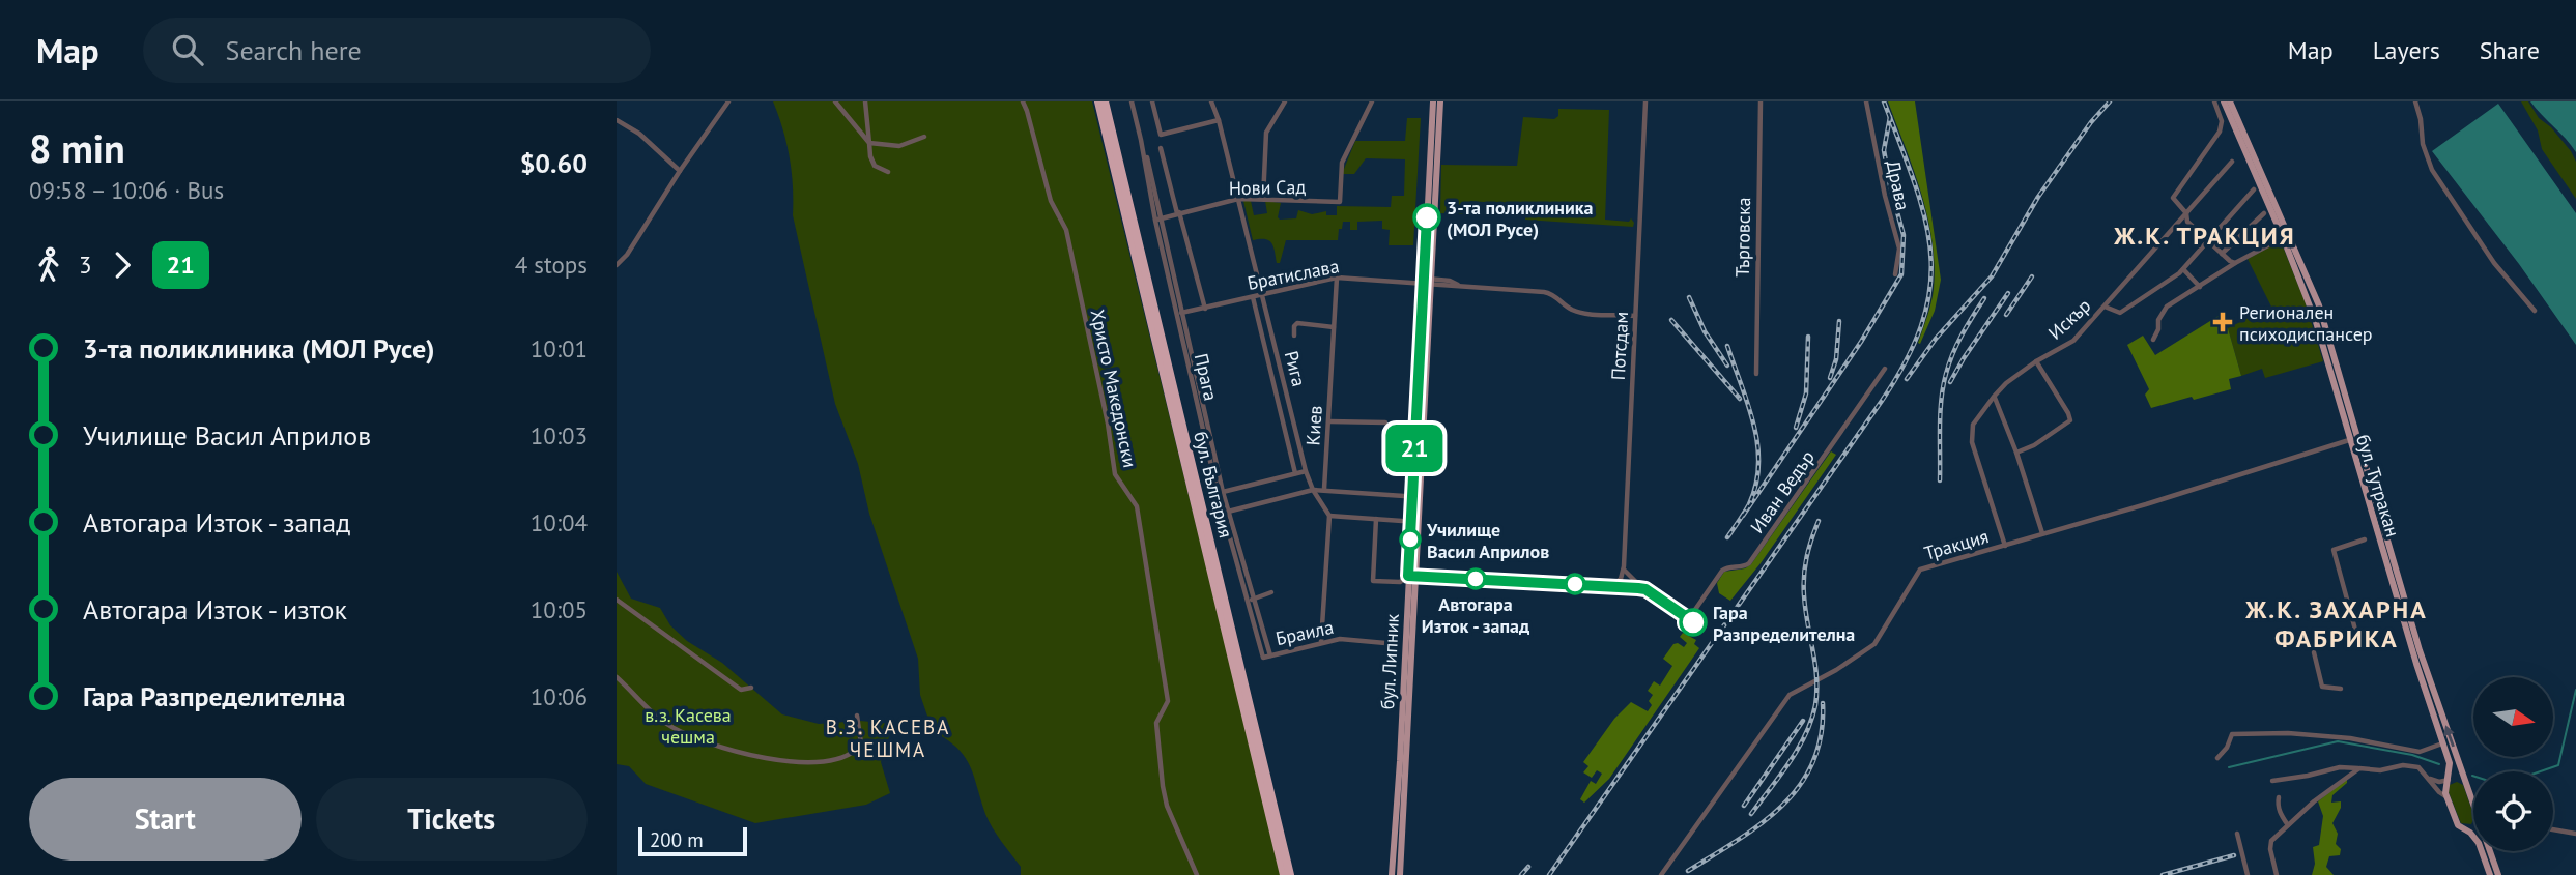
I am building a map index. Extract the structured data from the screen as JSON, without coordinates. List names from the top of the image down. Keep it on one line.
{"streets":{"highway":["бул. България"],"main road":["бул. Тутракан","бул. Липник"],"street":["Драва","Нови Сад","Търговска","Братислава","Искър","Потсдам","Рига","Прага","Христо Македонски","Киев","Иван Ведър","Тракция","Браила"]},"crossings":[["Нови Сад","Рига"],["Нови Сад","Прага"],["Братислава","Потсдам"],["Братислава","Рига"],["Братислава","Прага"],["Братислава","Киев"],["Братислава","бул. Липник"],["Искър","Тракция"],["Прага","Браила"],["бул. Тутракан","Тракция"]],"districts":["Ж.К. ТРАКЦИЯ","Ж.К. ЗАХАРНА ФАБРИКА","В.З. КАСЕВА ЧЕШМА"],"parks":["в.з. Касева чешма"],"places":{"other":["3-та поликлиника (МОЛ Русе)","Училище Васил Априлов","Автогара Изток - запад","Гара Разпределителна"],"health":["Регионален психодиспансер"]},"lines":["bus line 21"],"scale_bar":"200 m","north":"right","page":{"header":"Map","search":"Search here","nav":["Map","Layers","Share"],"heading":["8 min","09:58 – 10:06 · Bus","$0.60"],"on_map":"21","legs":["3","21","4 stops"],"list":[{"name":"3-та поликлиника (МОЛ Русе)","value":"10:01"},{"name":"Училище Васил Априлов","value":"10:03"},{"name":"Автогара Изток - запад","value":"10:04"},{"name":"Автогара Изток - изток","value":"10:05"},{"name":"Гара Разпределителна","value":"10:06"}],"buttons":["Start","Tickets"],"scale":"200 m"}}
